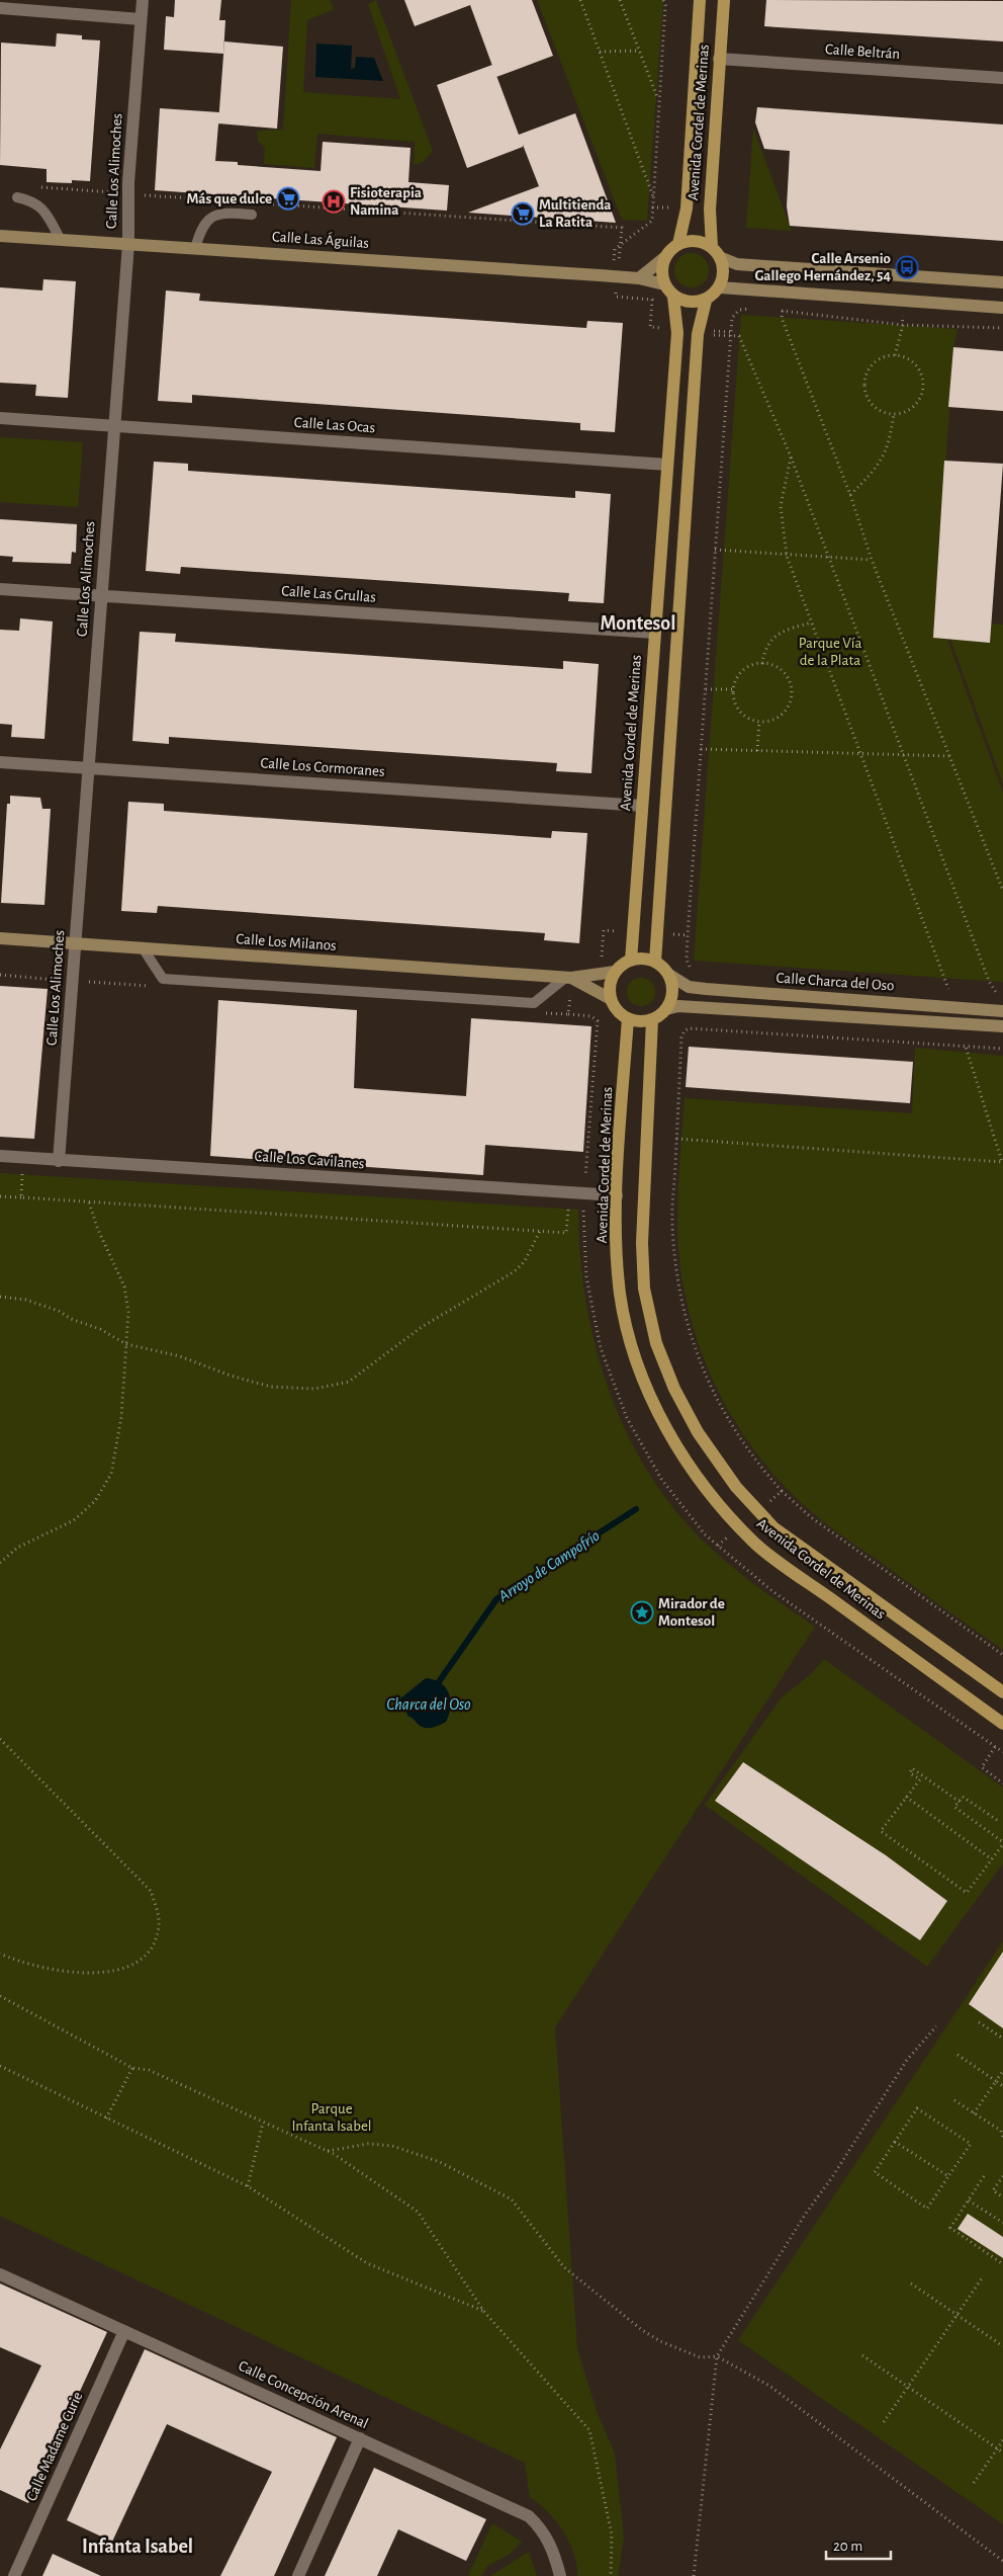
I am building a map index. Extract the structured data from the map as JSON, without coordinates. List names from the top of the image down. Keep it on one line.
{"streets":{"main road":["Avenida Cordel de Merinas"],"street":["Calle Beltrán","Calle Los Alimoches","Calle Las Águilas","Calle Las Ocas","Calle Las Grullas","Calle Los Cormoranes","Calle Los Milanos","Calle Charca del Oso","Calle Los Gavilanes","Calle Concepción Arenal","Calle Madame Curie"]},"crossings":[["Calle Beltrán","Avenida Cordel de Merinas"],["Avenida Cordel de Merinas","Calle Las Águilas"],["Avenida Cordel de Merinas","Calle Las Ocas"],["Avenida Cordel de Merinas","Calle Las Grullas"],["Avenida Cordel de Merinas","Calle Los Cormoranes"],["Avenida Cordel de Merinas","Calle Los Milanos"],["Avenida Cordel de Merinas","Calle Charca del Oso"],["Avenida Cordel de Merinas","Calle Los Gavilanes"],["Calle Los Alimoches","Calle Las Águilas"],["Calle Los Alimoches","Calle Las Ocas"],["Calle Los Alimoches","Calle Las Grullas"],["Calle Los Alimoches","Calle Los Cormoranes"],["Calle Los Alimoches","Calle Los Milanos"],["Calle Los Alimoches","Calle Los Gavilanes"],["Calle Los Milanos","Calle Charca del Oso"],["Calle Concepción Arenal","Calle Madame Curie"]],"districts":["Montesol","Infanta Isabel"],"water":["Arroyo de Campofrío","Charca del Oso"],"parks":["Parque Vía de la Plata","Parque Infanta Isabel"],"places":{"supermarket":["Más que dulce","Multitienda La Ratita"],"hospital":["Fisioterapia Namina"],"bus stop":["Calle Arsenio Gallego Hernández, 54"],"place":["Mirador de Montesol"]},"scale_bar":"20 m"}
